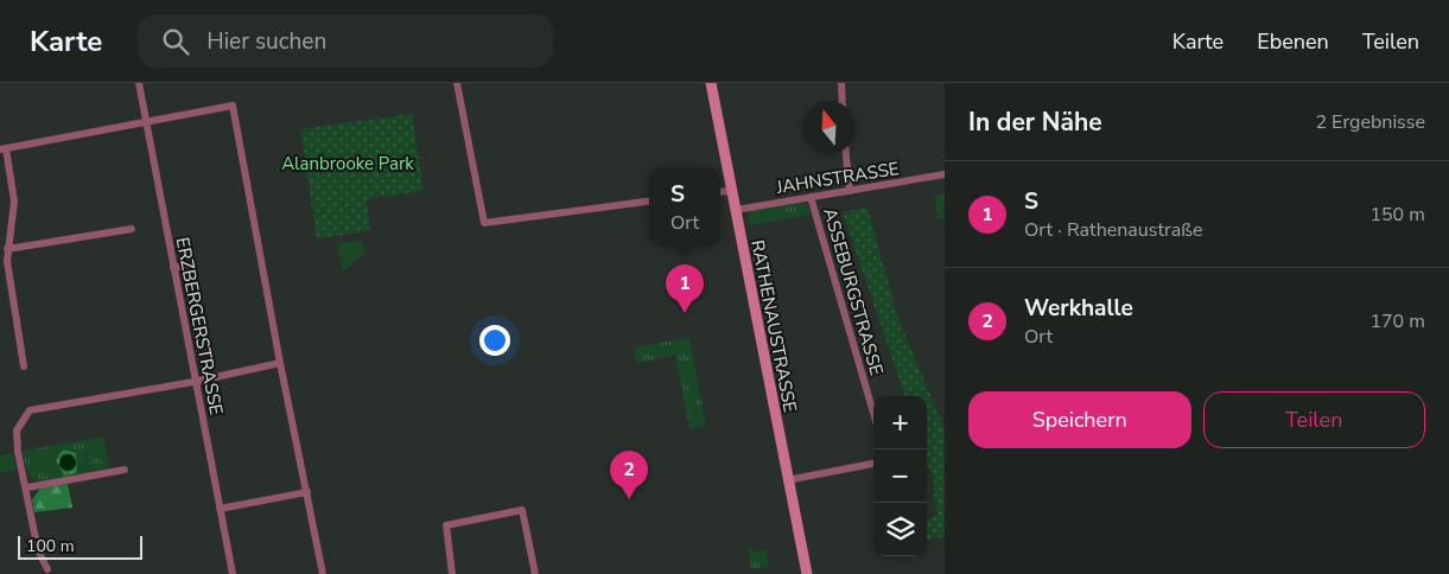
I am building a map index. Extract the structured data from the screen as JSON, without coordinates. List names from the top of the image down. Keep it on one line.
{"streets":{"street":["JAHNSTRASSE","ASSEBURGSTRASSE","ERZBERGERSTRASSE","RATHENAUSTRASSE"]},"crossings":[["JAHNSTRASSE","ASSEBURGSTRASSE"],["JAHNSTRASSE","RATHENAUSTRASSE"]],"parks":["Alanbrooke Park"],"scale_bar":"100 m","north":"top","page":{"header":"Karte","search":"Hier suchen","nav":["Karte","Ebenen","Teilen"],"heading":["In der Nähe","2 Ergebnisse"],"list":[{"mark":"1","name":"S","note":"Ort · Rathenaustraße","value":"150 m"},{"mark":"2","name":"Werkhalle","note":"Ort","value":"170 m"}],"popup":["S","Ort"],"pins":["1","2"],"buttons":["Speichern","Teilen"],"map_buttons":["+","−"],"scale":"100 m"}}
